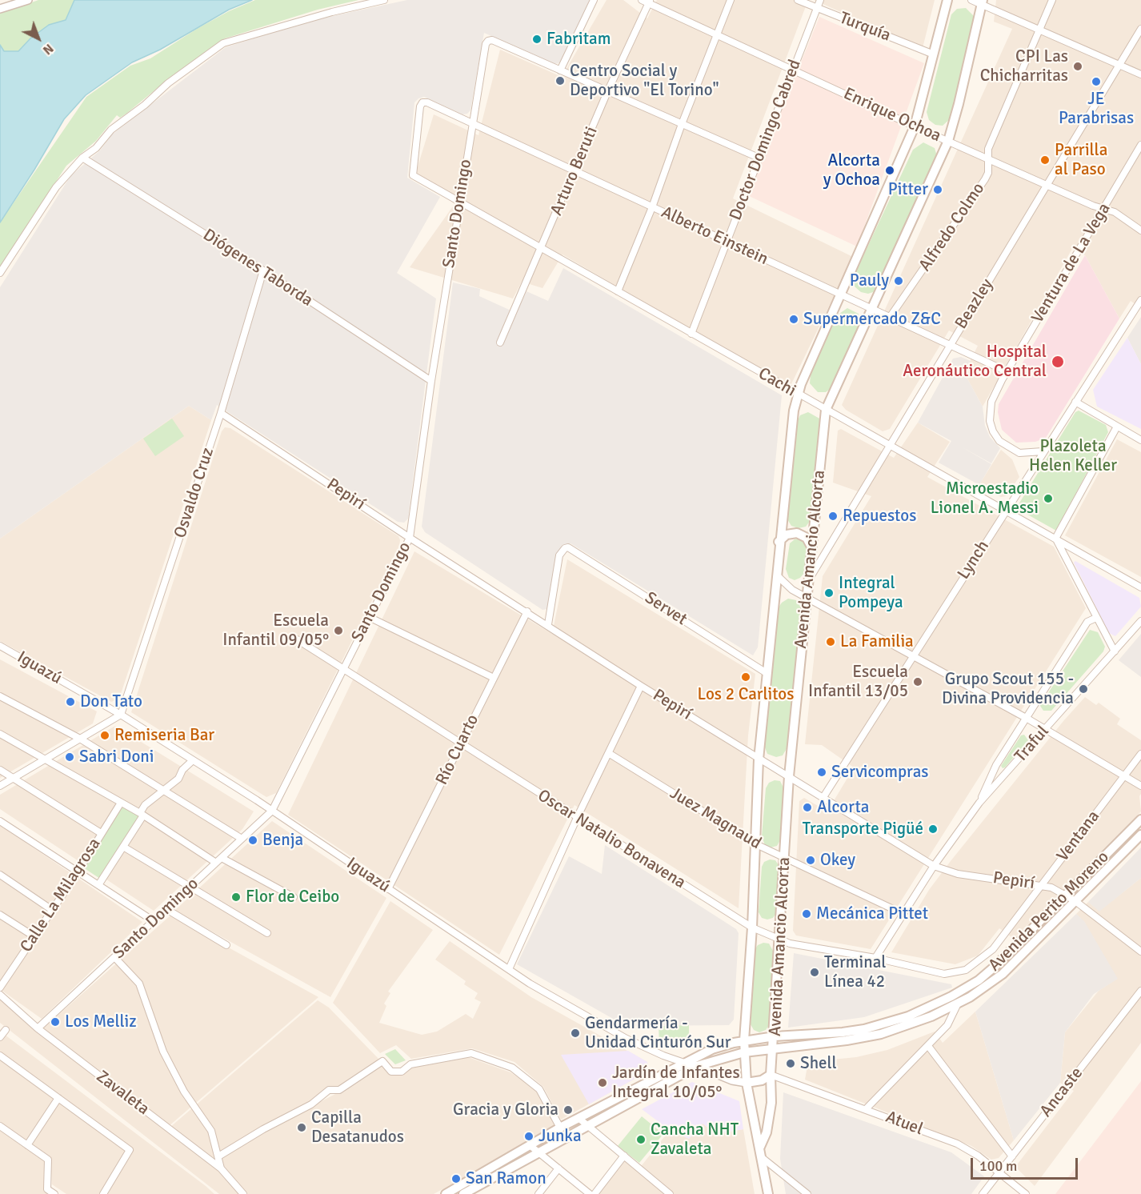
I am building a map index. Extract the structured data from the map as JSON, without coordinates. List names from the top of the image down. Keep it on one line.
{"streets":{"main road":["Avenida Amancio Alcorta","Avenida Perito Moreno"],"street":["Turquía","Enrique Ochoa","Doctor Domingo Cabred","Arturo Beruti","Santo Domingo","Alfredo Colmo","Alberto Einstein","Ventura de La Vega","Diógenes Taborda","Beazley","Cachi","Osvaldo Cruz","Pepirí","Lynch","Servet","Iguazú","Traful","Río Cuarto","Juez Magnaud","Ventana","Oscar Natalio Bonavena","Calle La Milagrosa","Ancaste","Zavaleta","Atuel"]},"crossings":[["Turquía","Doctor Domingo Cabred"],["Turquía","Avenida Amancio Alcorta"],["Enrique Ochoa","Doctor Domingo Cabred"],["Enrique Ochoa","Arturo Beruti"],["Enrique Ochoa","Alfredo Colmo"],["Enrique Ochoa","Ventura de La Vega"],["Enrique Ochoa","Beazley"],["Enrique Ochoa","Avenida Amancio Alcorta"],["Doctor Domingo Cabred","Alberto Einstein"],["Doctor Domingo Cabred","Cachi"],["Arturo Beruti","Alberto Einstein"],["Arturo Beruti","Cachi"],["Santo Domingo","Alberto Einstein"],["Santo Domingo","Diógenes Taborda"],["Santo Domingo","Cachi"],["Santo Domingo","Pepirí"],["Santo Domingo","Iguazú"],["Santo Domingo","Oscar Natalio Bonavena"],["Santo Domingo","Zavaleta"],["Alfredo Colmo","Alberto Einstein"],["Alberto Einstein","Ventura de La Vega"],["Alberto Einstein","Beazley"],["Alberto Einstein","Cachi"],["Alberto Einstein","Avenida Amancio Alcorta"],["Ventura de La Vega","Lynch"],["Diógenes Taborda","Osvaldo Cruz"],["Beazley","Cachi"],["Beazley","Avenida Amancio Alcorta"],["Cachi","Avenida Amancio Alcorta"],["Cachi","Lynch"],["Osvaldo Cruz","Pepirí"],["Osvaldo Cruz","Iguazú"],["Pepirí","Avenida Amancio Alcorta"],["Pepirí","Lynch"],["Pepirí","Servet"],["Pepirí","Traful"],["Pepirí","Río Cuarto"],["Pepirí","Ventana"],["Pepirí","Avenida Perito Moreno"],["Avenida Amancio Alcorta","Servet"],["Avenida Amancio Alcorta","Iguazú"],["Avenida Amancio Alcorta","Juez Magnaud"],["Avenida Amancio Alcorta","Oscar Natalio Bonavena"],["Avenida Amancio Alcorta","Atuel"],["Iguazú","Río Cuarto"],["Traful","Juez Magnaud"],["Traful","Oscar Natalio Bonavena"],["Río Cuarto","Oscar Natalio Bonavena"],["Ventana","Oscar Natalio Bonavena"],["Ancaste","Atuel"]],"parks":["Plazoleta Helen Keller"],"places":["Fabritam","CPI Las Chicharritas","Centro Social y Deportivo \"El Torino\"","JE Parabrisas","Parrilla al Paso","Alcorta y Ochoa","Pitter","Pauly","Supermercado Z&C","Hospital Aeronáutico Central","Microestadio Lionel A. Messi","Repuestos","Integral Pompeya","Escuela Infantil 09/05°","La Familia","Los 2 Carlitos","Escuela Infantil 13/05","Grupo Scout 155 - Divina Providencia","Don Tato","Remiseria Bar","Sabri Doni","Servicompras","Alcorta","Transporte Pigüé","Benja","Okey","Flor de Ceibo","Mecánica Pittet","Terminal Línea 42","Los Melliz","Gendarmería - Unidad Cinturón Sur","Shell","Jardín de Infantes Integral 10/05°","Gracia y Gloria","Capilla Desatanudos","Junka","Cancha NHT Zavaleta","San Ramon"],"scale_bar":"100 m","north":"bottom right"}
